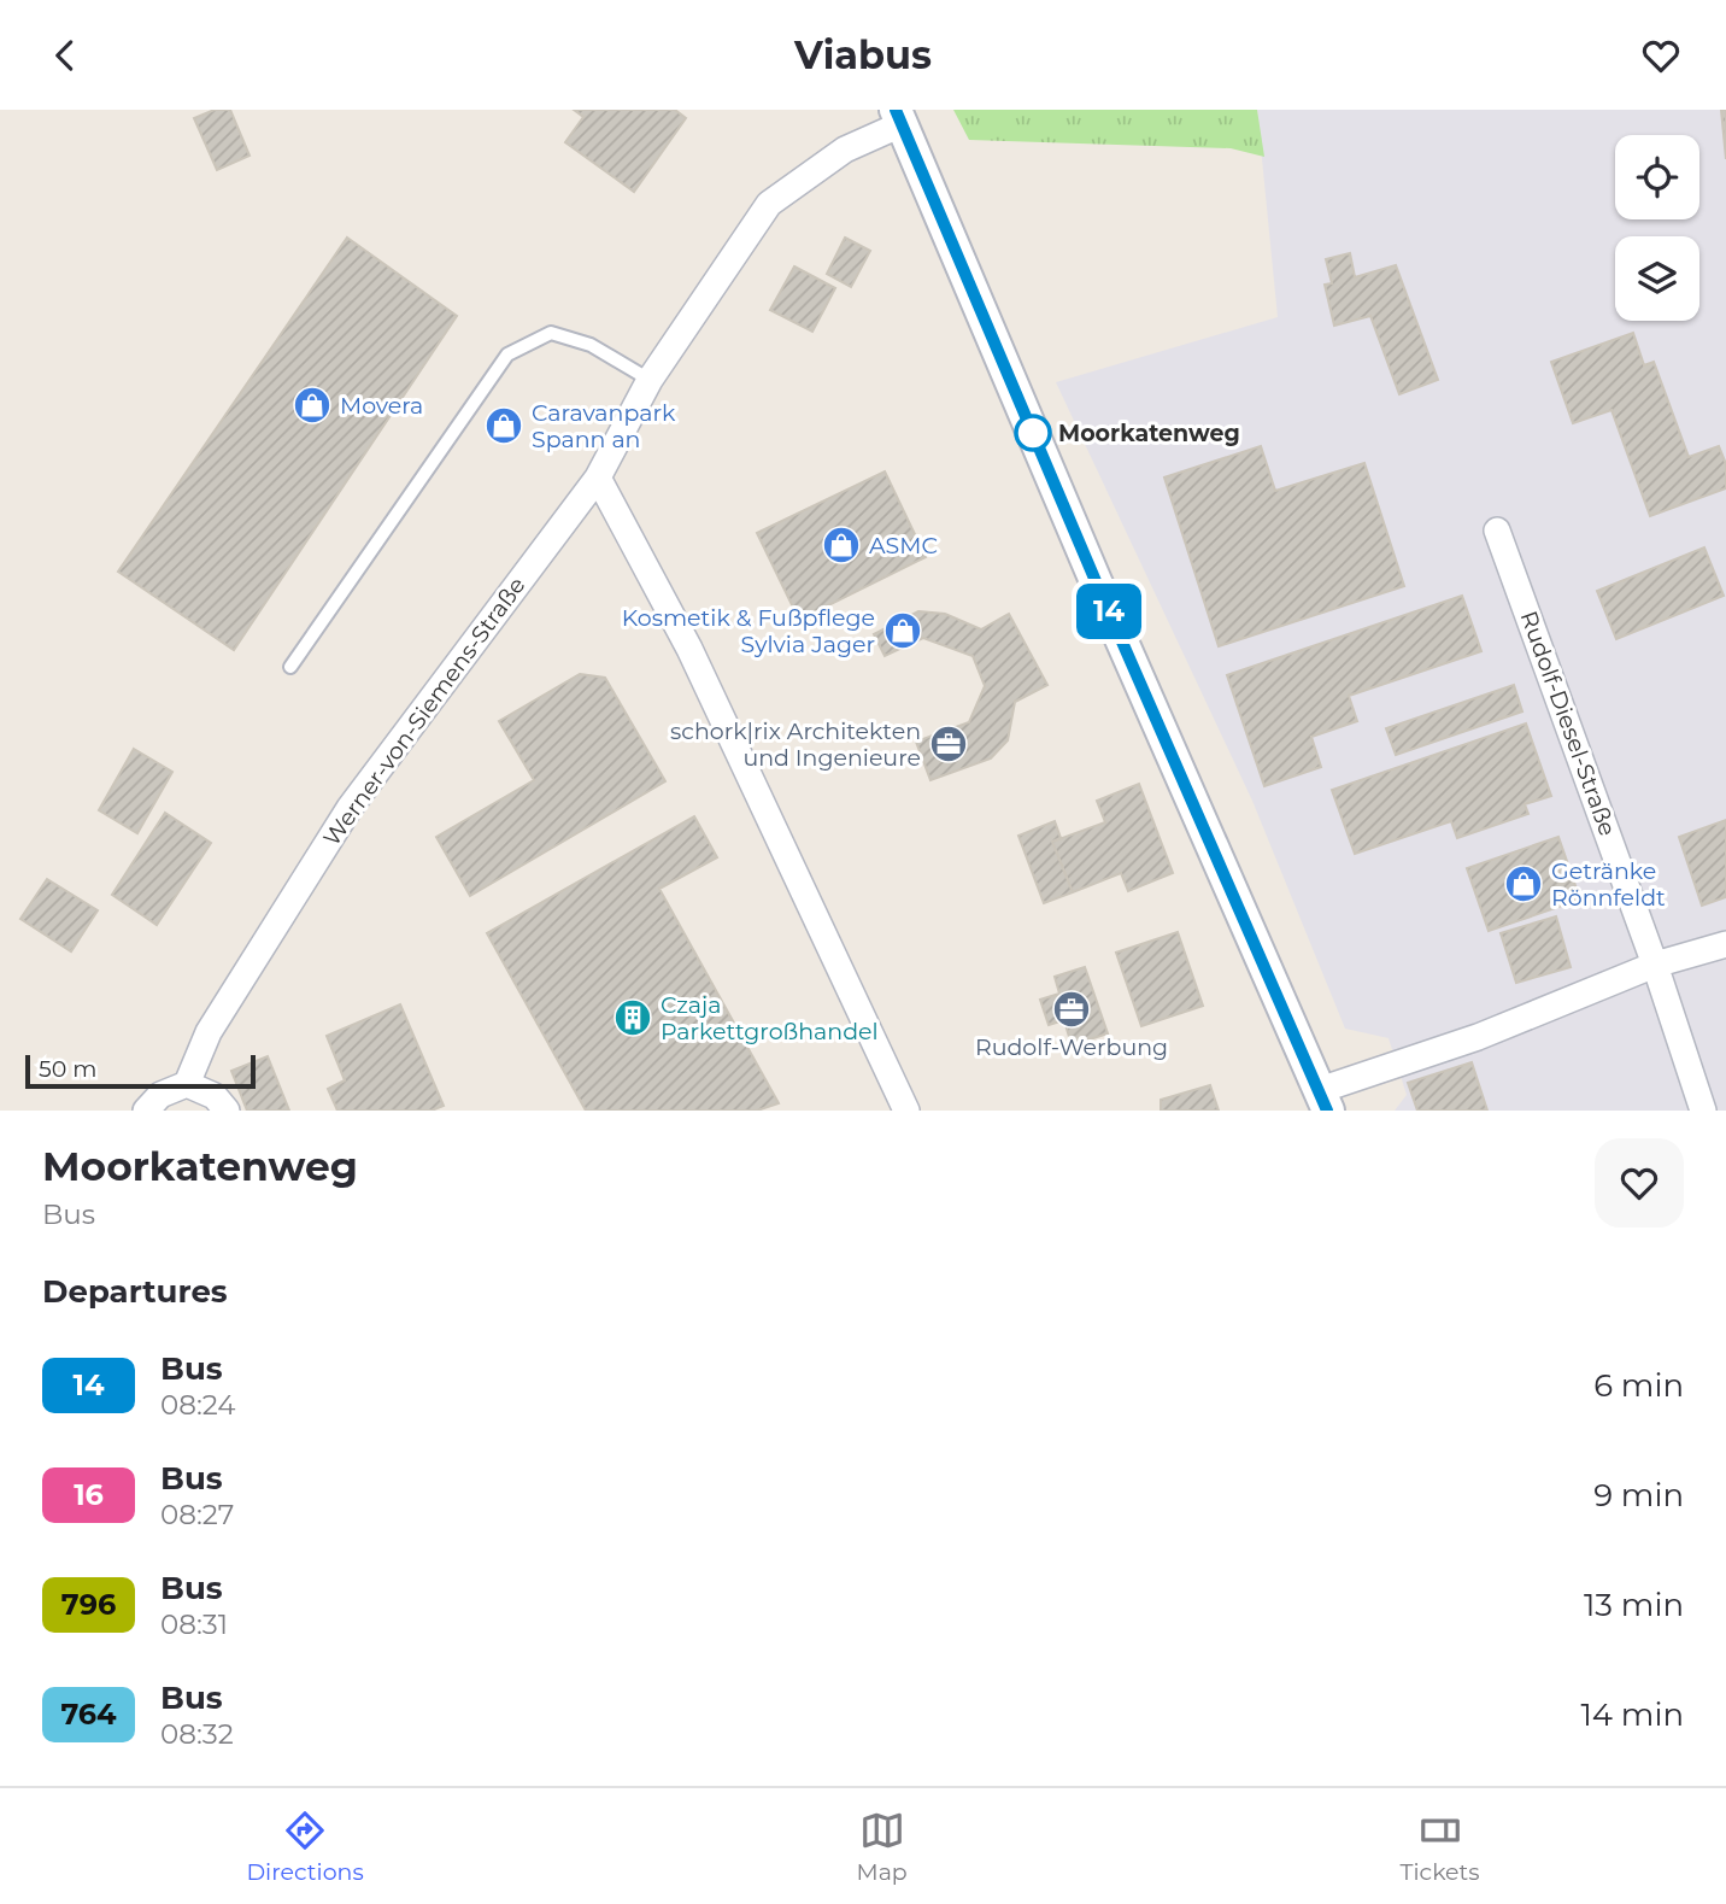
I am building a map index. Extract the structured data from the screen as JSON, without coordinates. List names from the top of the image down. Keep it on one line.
{"streets":{"street":["Werner-von-Siemens-Straße","Rudolf-Diesel-Straße"]},"places":{"shop":["Movera","Caravanpark Spann an","ASMC","Kosmetik & Fußpflege Sylvia Jager","Getränke Rönnfeldt"],"other":["Moorkatenweg"],"office":["schork|rix Architekten und Ingenieure","Rudolf-Werbung"],"building":["Czaja Parkettgroßhandel"]},"lines":["bus line 14"],"scale_bar":"50 m","page":{"header":"Viabus","on_map":"14","scale":"50 m","heading":[["Moorkatenweg","Bus"],"Departures"],"list":[{"mark":"14","name":"Bus","note":"08:24","value":"6 min"},{"mark":"16","name":"Bus","note":"08:27","value":"9 min"},{"mark":"796","name":"Bus","note":"08:31","value":"13 min"},{"mark":"764","name":"Bus","note":"08:32","value":"14 min"}],"tabs":["Directions","Map","Tickets"]}}
